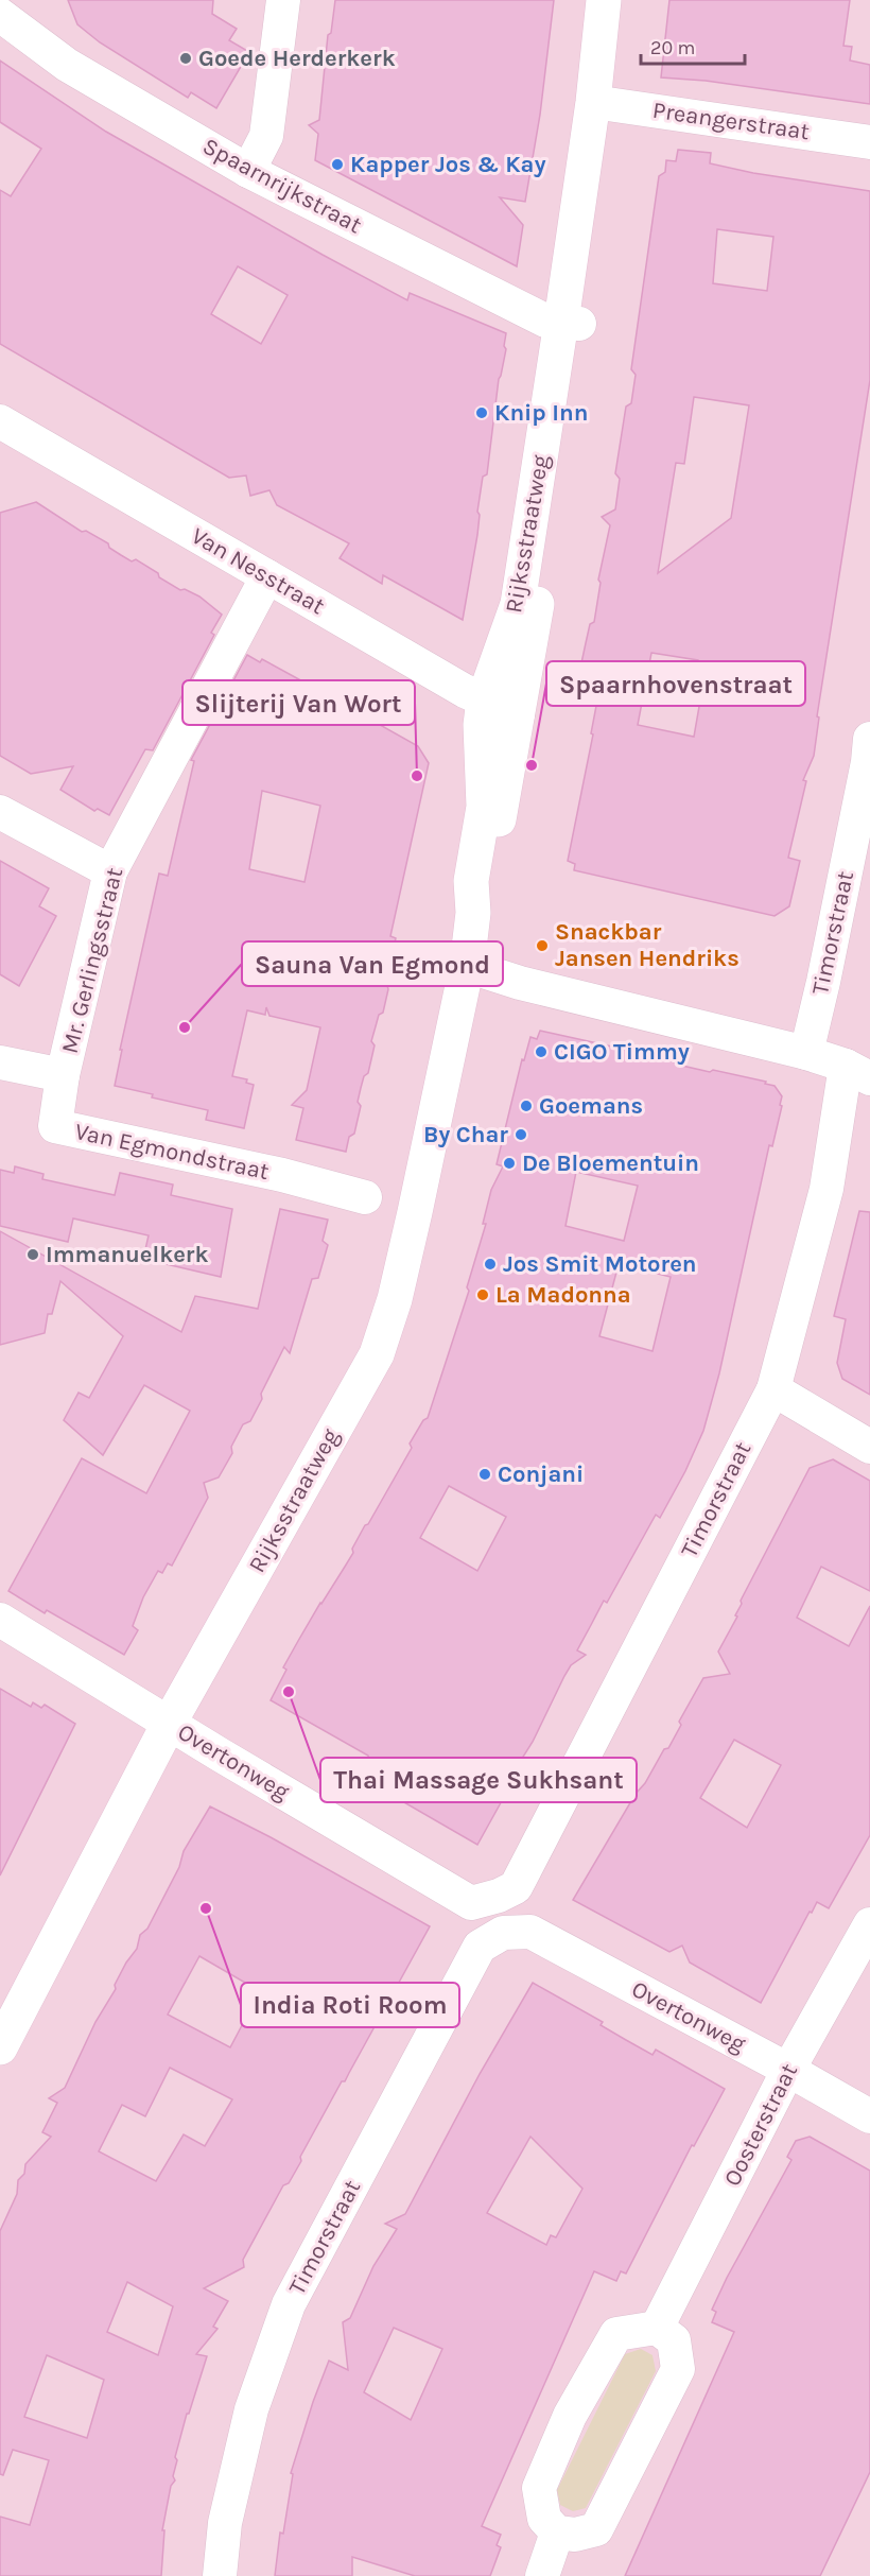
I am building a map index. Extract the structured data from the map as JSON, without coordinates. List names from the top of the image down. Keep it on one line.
{"streets":{"main road":["Rijksstraatweg"],"street":["Preangerstraat","Spaarnrijkstraat","Van Nesstraat","Timorstraat","Mr. Gerlingsstraat","Van Egmondstraat","Overtonweg","Oosterstraat"]},"crossings":[["Preangerstraat","Rijksstraatweg"],["Spaarnrijkstraat","Rijksstraatweg"],["Rijksstraatweg","Van Nesstraat"],["Rijksstraatweg","Overtonweg"],["Van Nesstraat","Mr. Gerlingsstraat"],["Timorstraat","Overtonweg"],["Mr. Gerlingsstraat","Van Egmondstraat"],["Overtonweg","Oosterstraat"]],"places":["Goede Herderkerk","Kapper Jos & Kay","Knip Inn","Spaarnhovenstraat","Slijterij Van Wort","Snackbar Jansen Hendriks","Sauna Van Egmond","CIGO Timmy","Goemans","By Char","De Bloementuin","Immanuelkerk","Jos Smit Motoren","La Madonna","Conjani","Thai Massage Sukhsant","India Roti Room"],"scale_bar":"20 m"}
